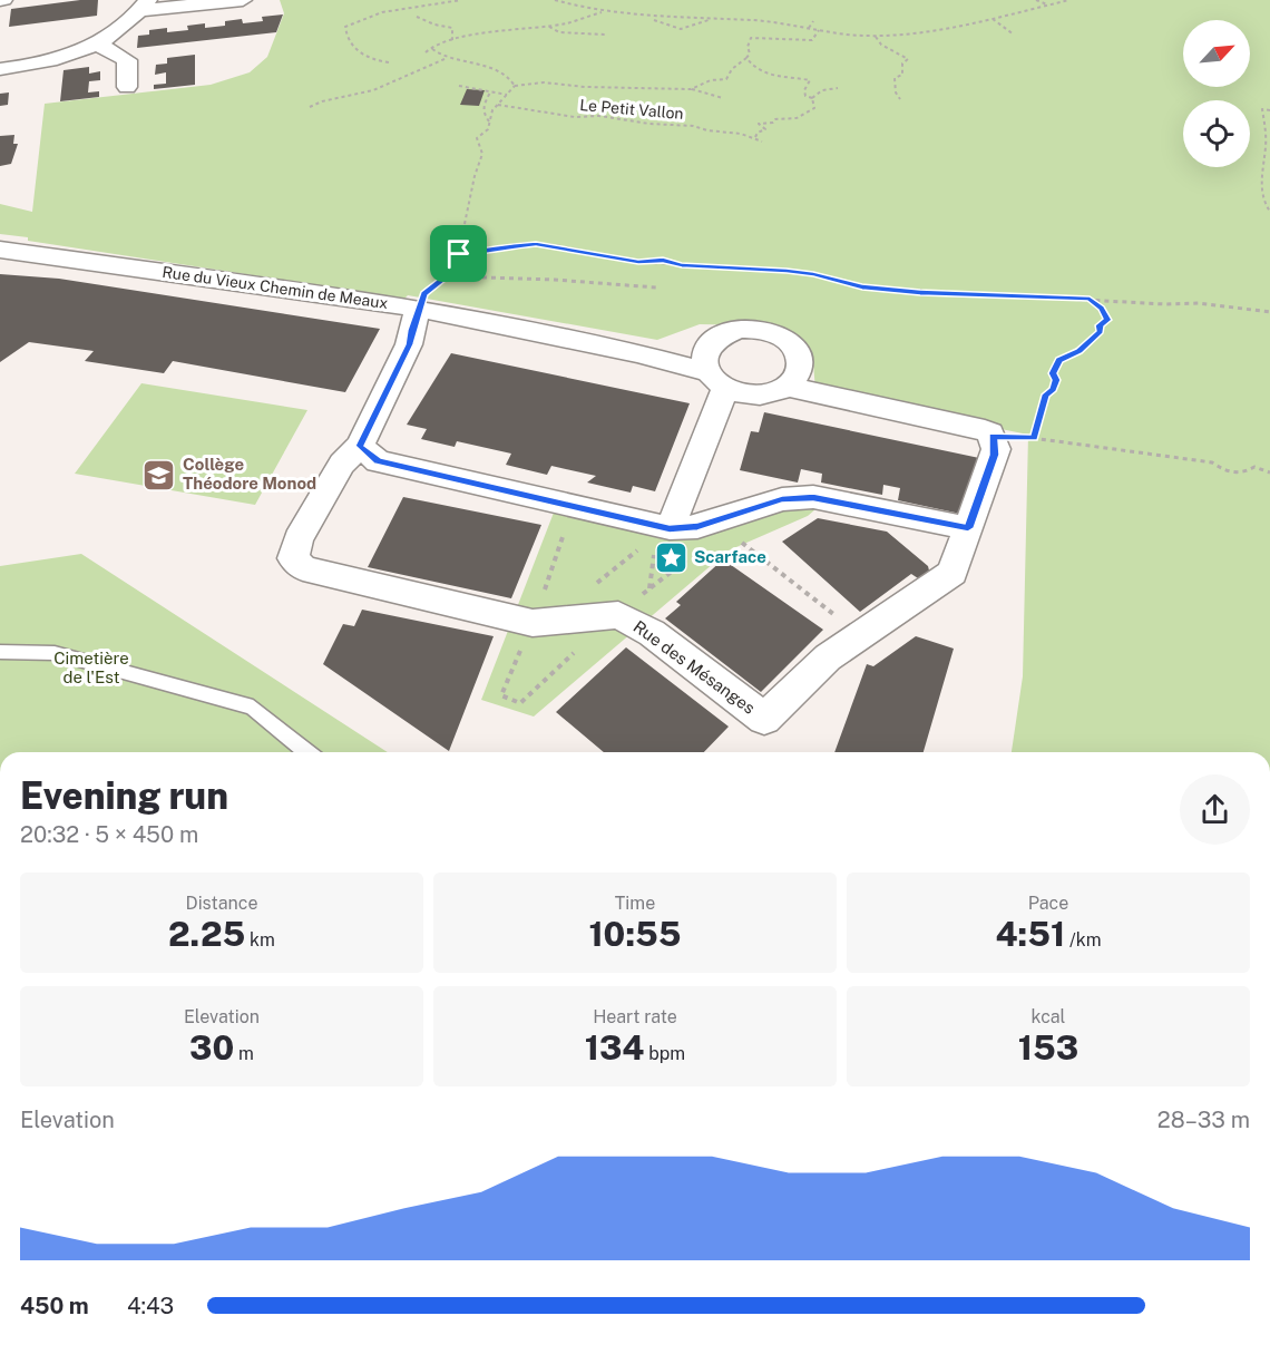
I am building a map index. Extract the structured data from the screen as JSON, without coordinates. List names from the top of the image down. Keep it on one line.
{"streets":{"street":["Rue du Vieux Chemin de Meaux","Rue des Mésanges"],"path":["Le Petit Vallon"]},"crossings":[["Rue du Vieux Chemin de Meaux","Rue des Mésanges"]],"parks":["Cimetière de l'Est"],"places":{"school or university":["Collège Théodore Monod"],"place":["Scarface"]},"north":"top right","page":{"heading":["Evening run","20:32 · 5 × 450 m"],"stats":[["Distance","2.25 km"],["Time","10:55"],["Pace","4:51 /km"],["Elevation","30 m"],["Heart rate","134 bpm"],["kcal","153"]],"chart":["Elevation","28–33 m"],"list":[{"name":"450 m","note":"4:43"}]}}
